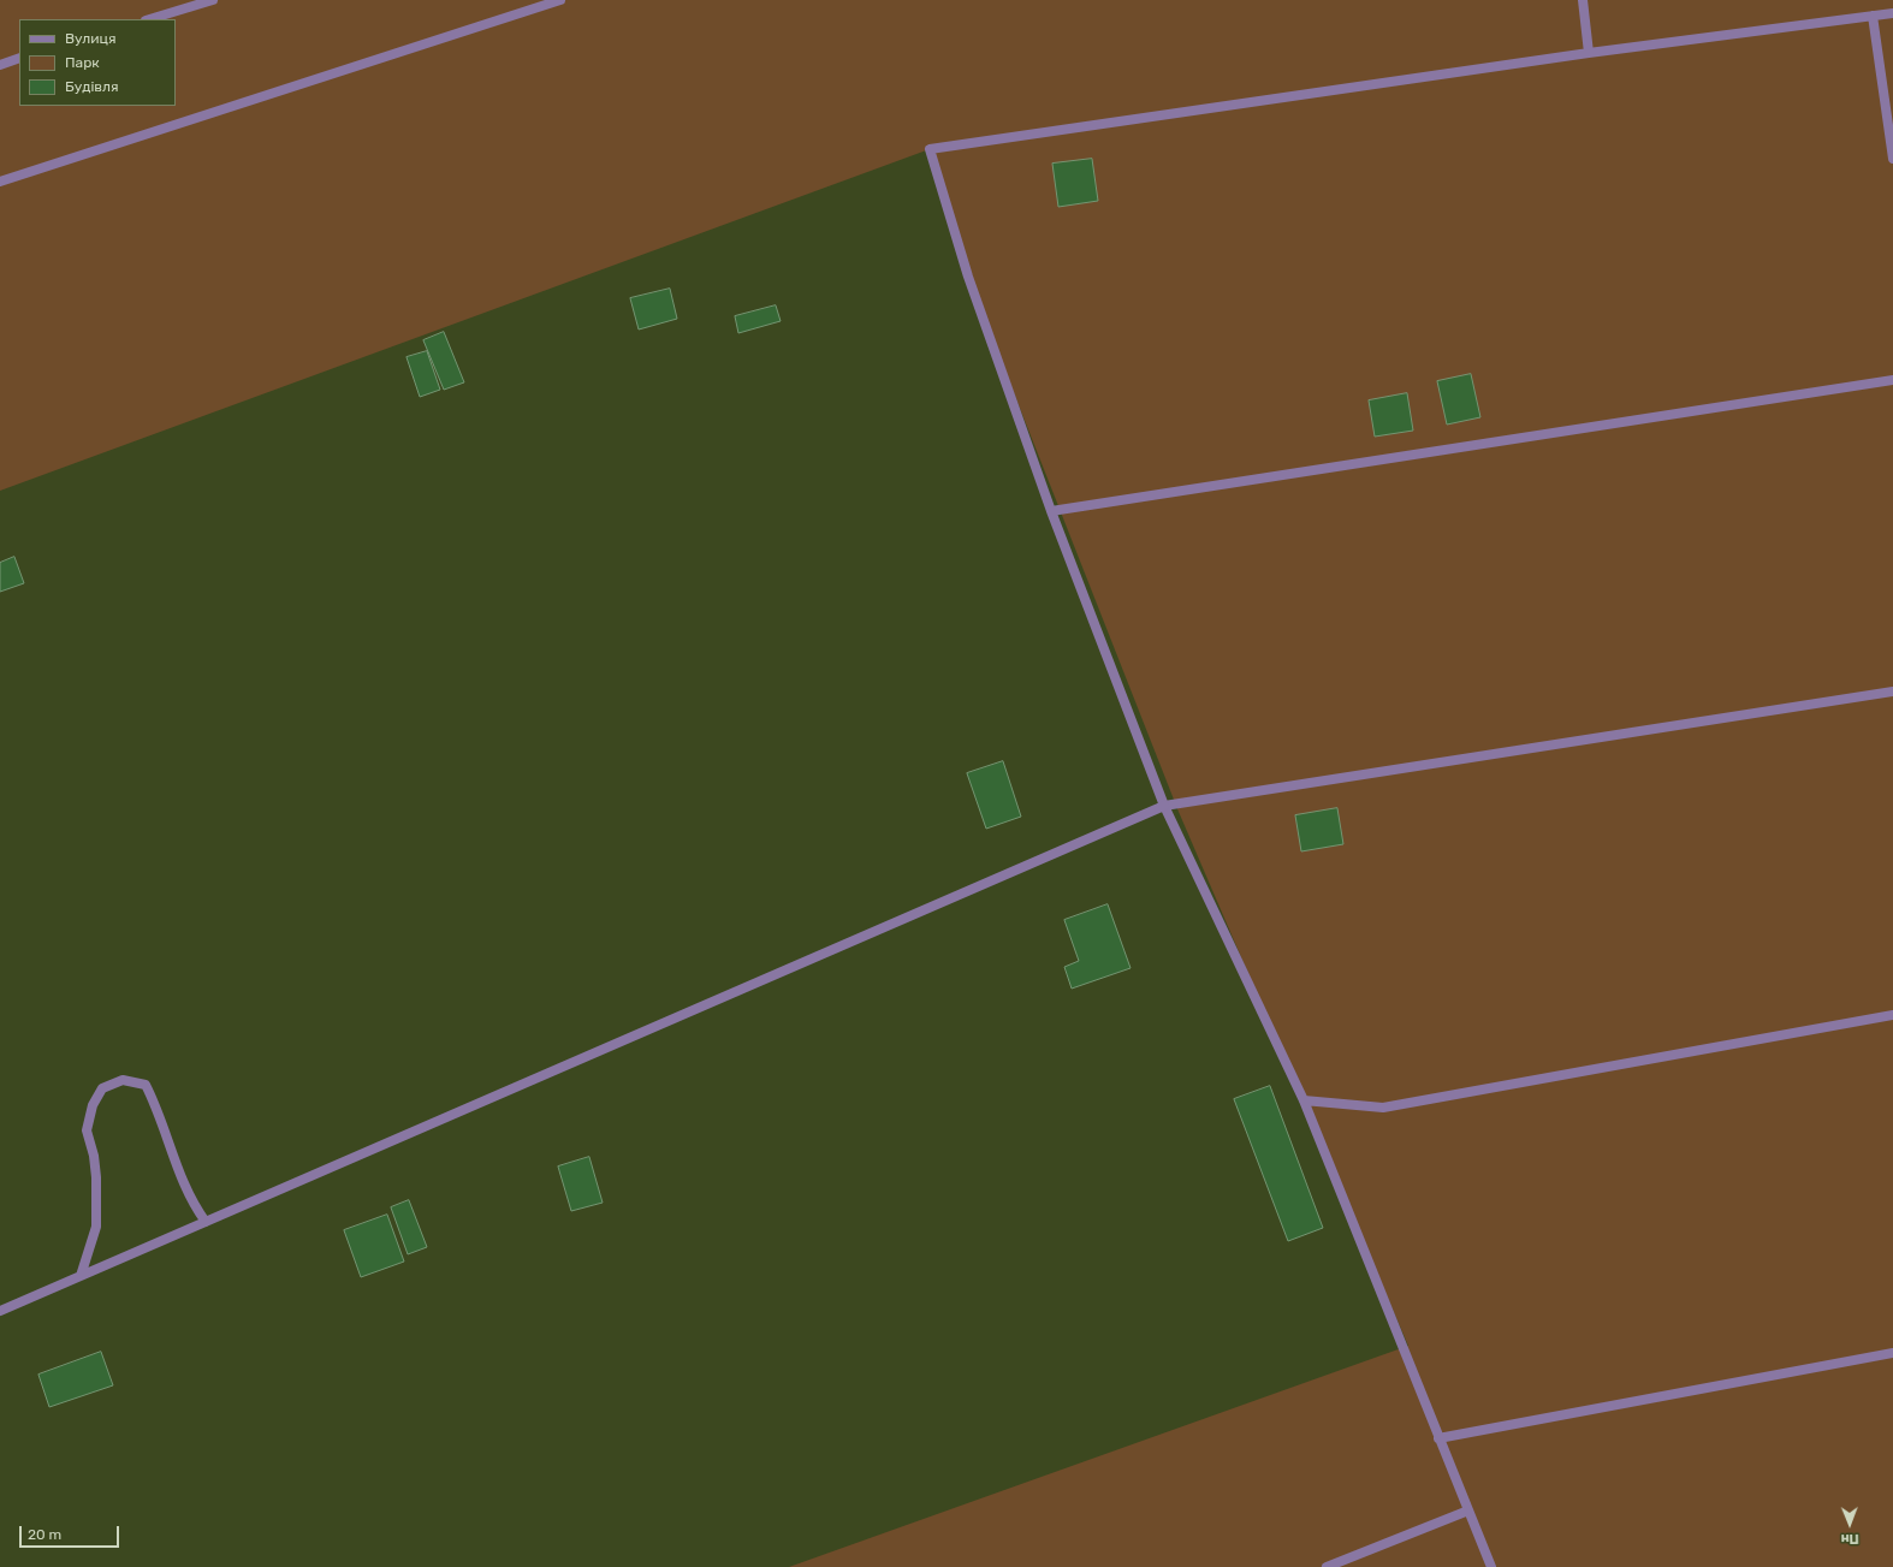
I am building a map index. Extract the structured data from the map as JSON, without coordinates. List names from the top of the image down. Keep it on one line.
{"legend":["Вулиця","Парк","Будівля"],"scale_bar":"20 m","north":"bottom"}
